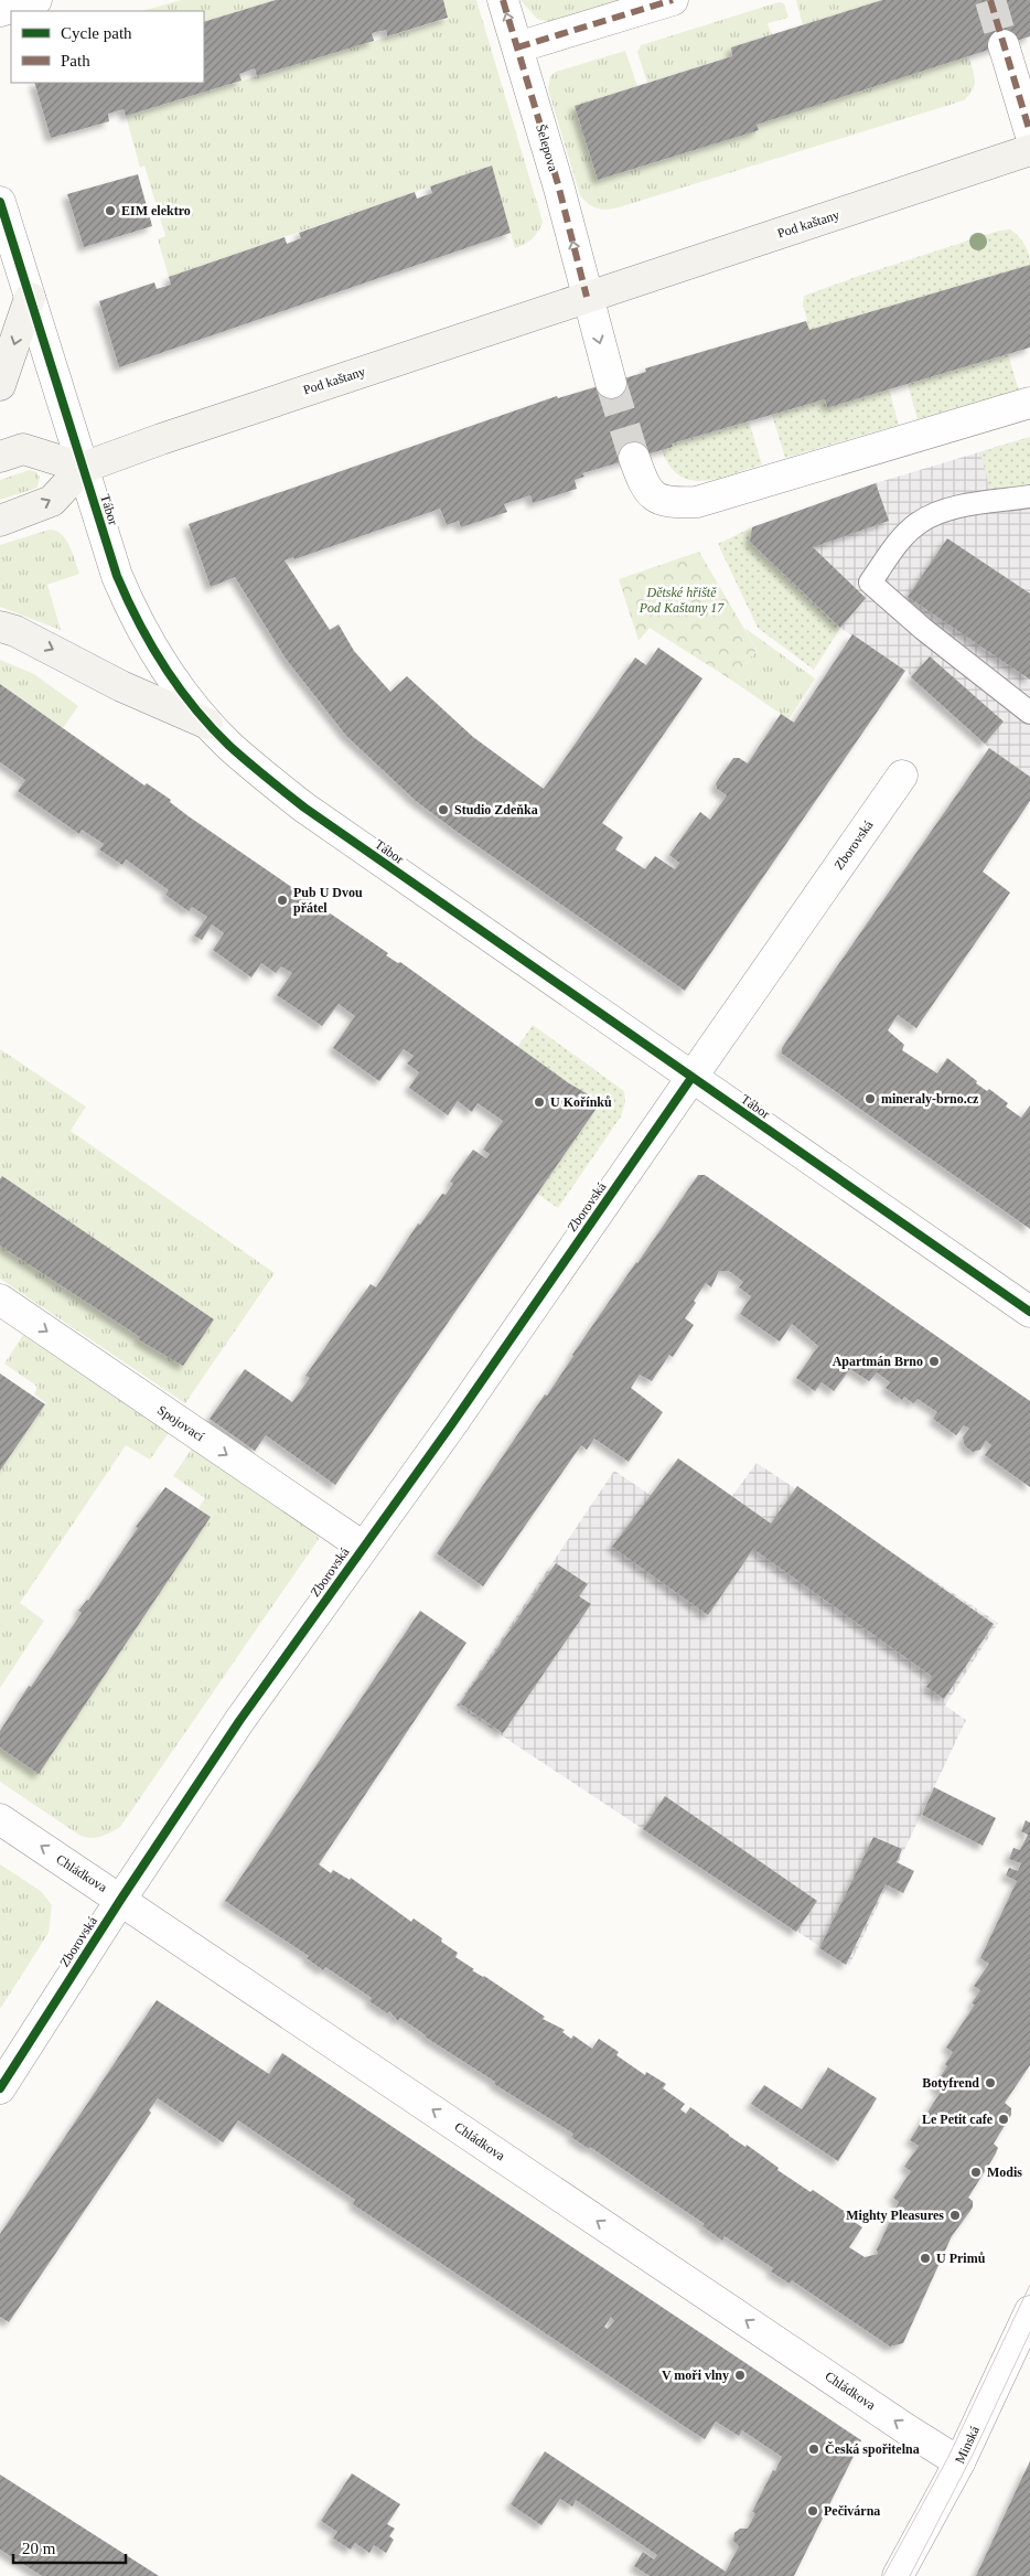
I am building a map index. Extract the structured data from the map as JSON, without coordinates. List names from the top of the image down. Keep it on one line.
{"streets":{"main road":["Pod kaštany"],"street":["Šelepova","Tábor","Zborovská","Spojovací","Chládkova","Minská"]},"crossings":[["Šelepova","Pod kaštany"],["Pod kaštany","Tábor"],["Tábor","Zborovská"],["Zborovská","Spojovací"],["Zborovská","Chládkova"],["Chládkova","Minská"]],"one_way":["Šelepova","Spojovací","Chládkova"],"parks":["Dětské hřiště Pod Kaštany 17"],"places":["EIM elektro","Studio Zdeňka","Pub U Dvou přátel","mineraly-brno.cz","U Kořínků","Apartmán Brno","Botyfrend","Le Petit cafe","Modis","Mighty Pleasures","U Primů","V moři vlny","Česká spořitelna","Pečivárna"],"legend":["Cycle path","Path"],"scale_bar":"20 m"}
